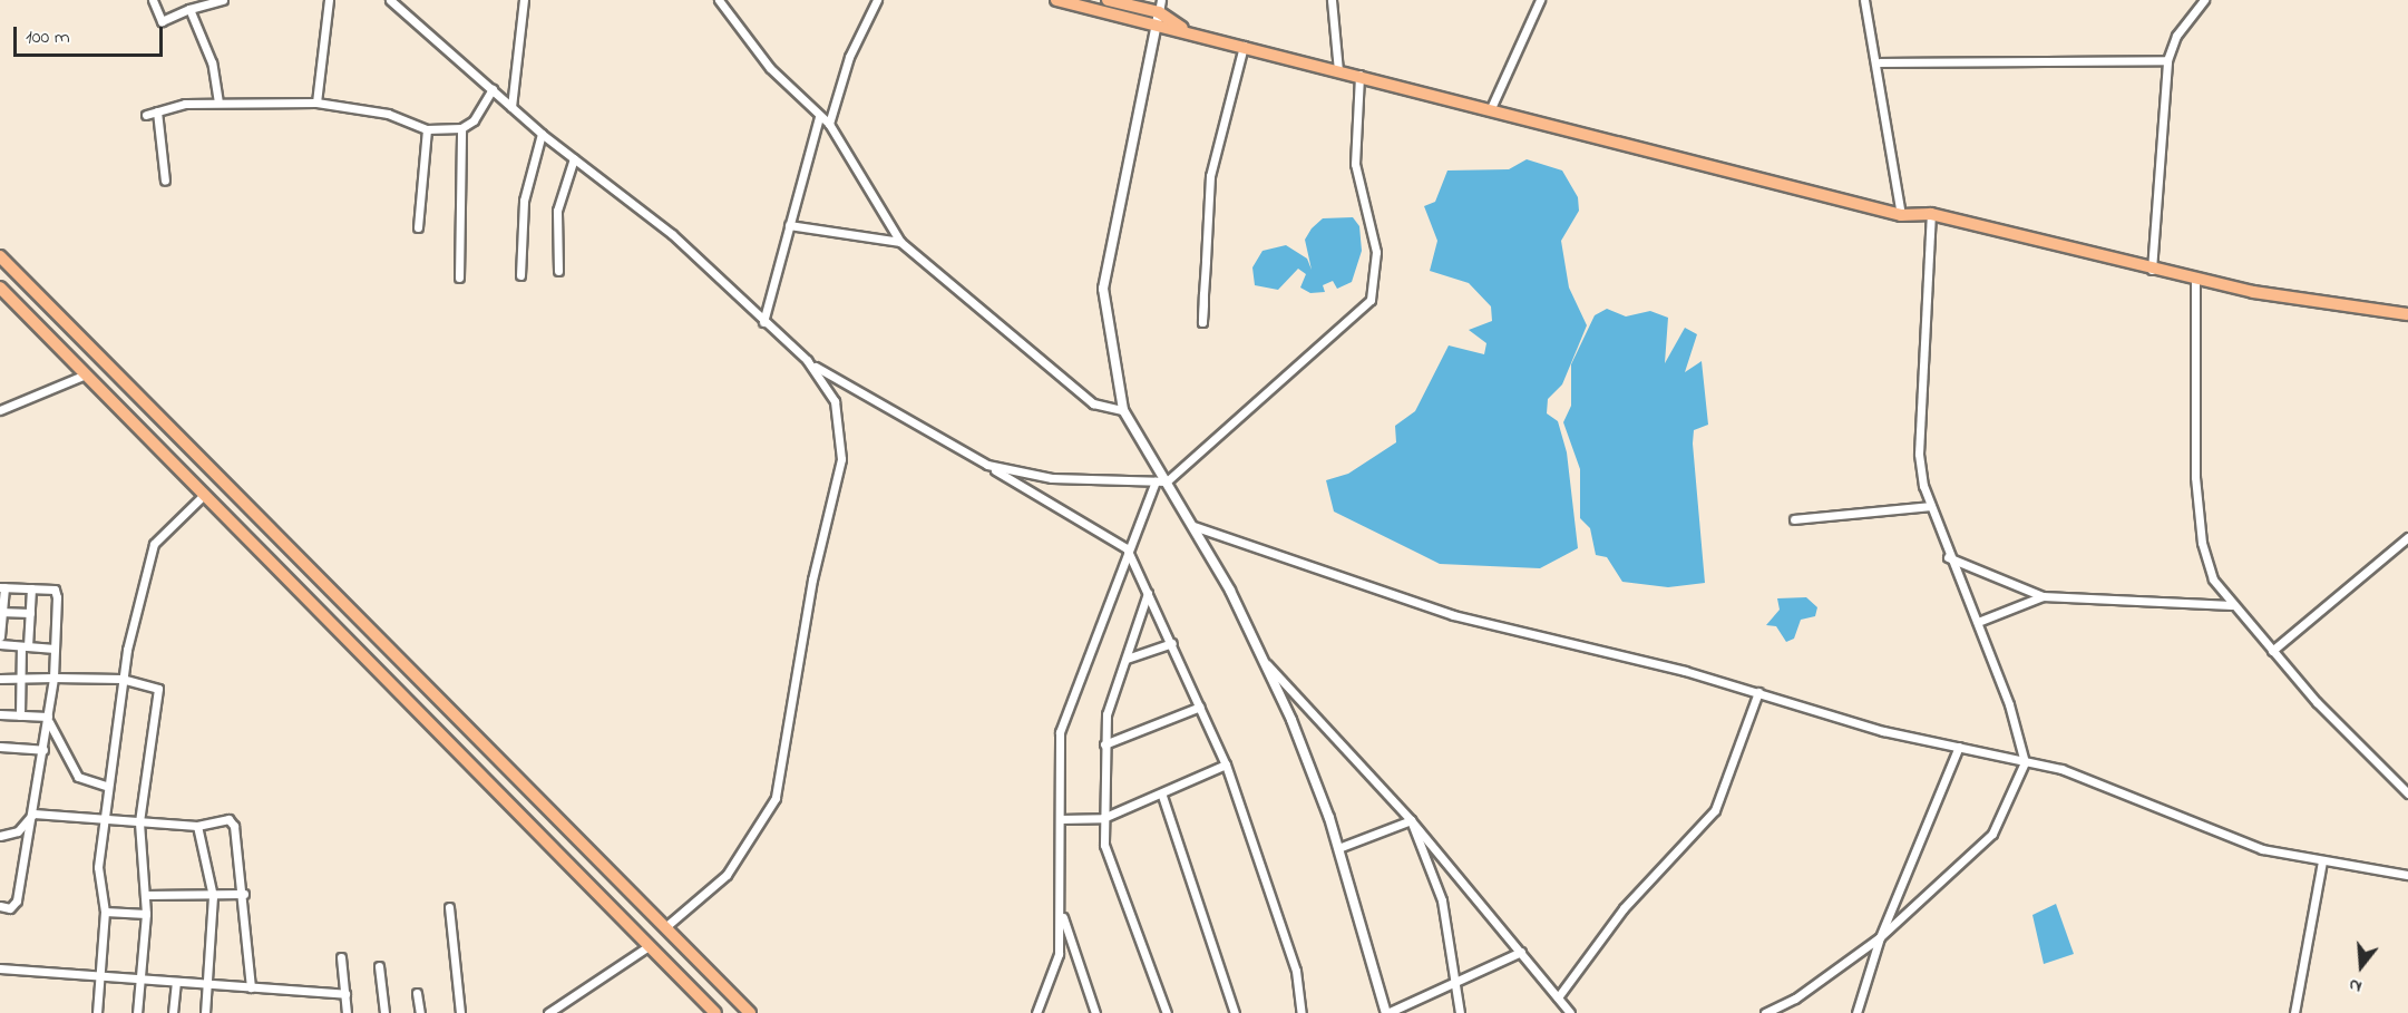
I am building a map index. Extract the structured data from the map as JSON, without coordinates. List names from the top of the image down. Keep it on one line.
{"scale_bar":"100 m","north":"bottom"}
